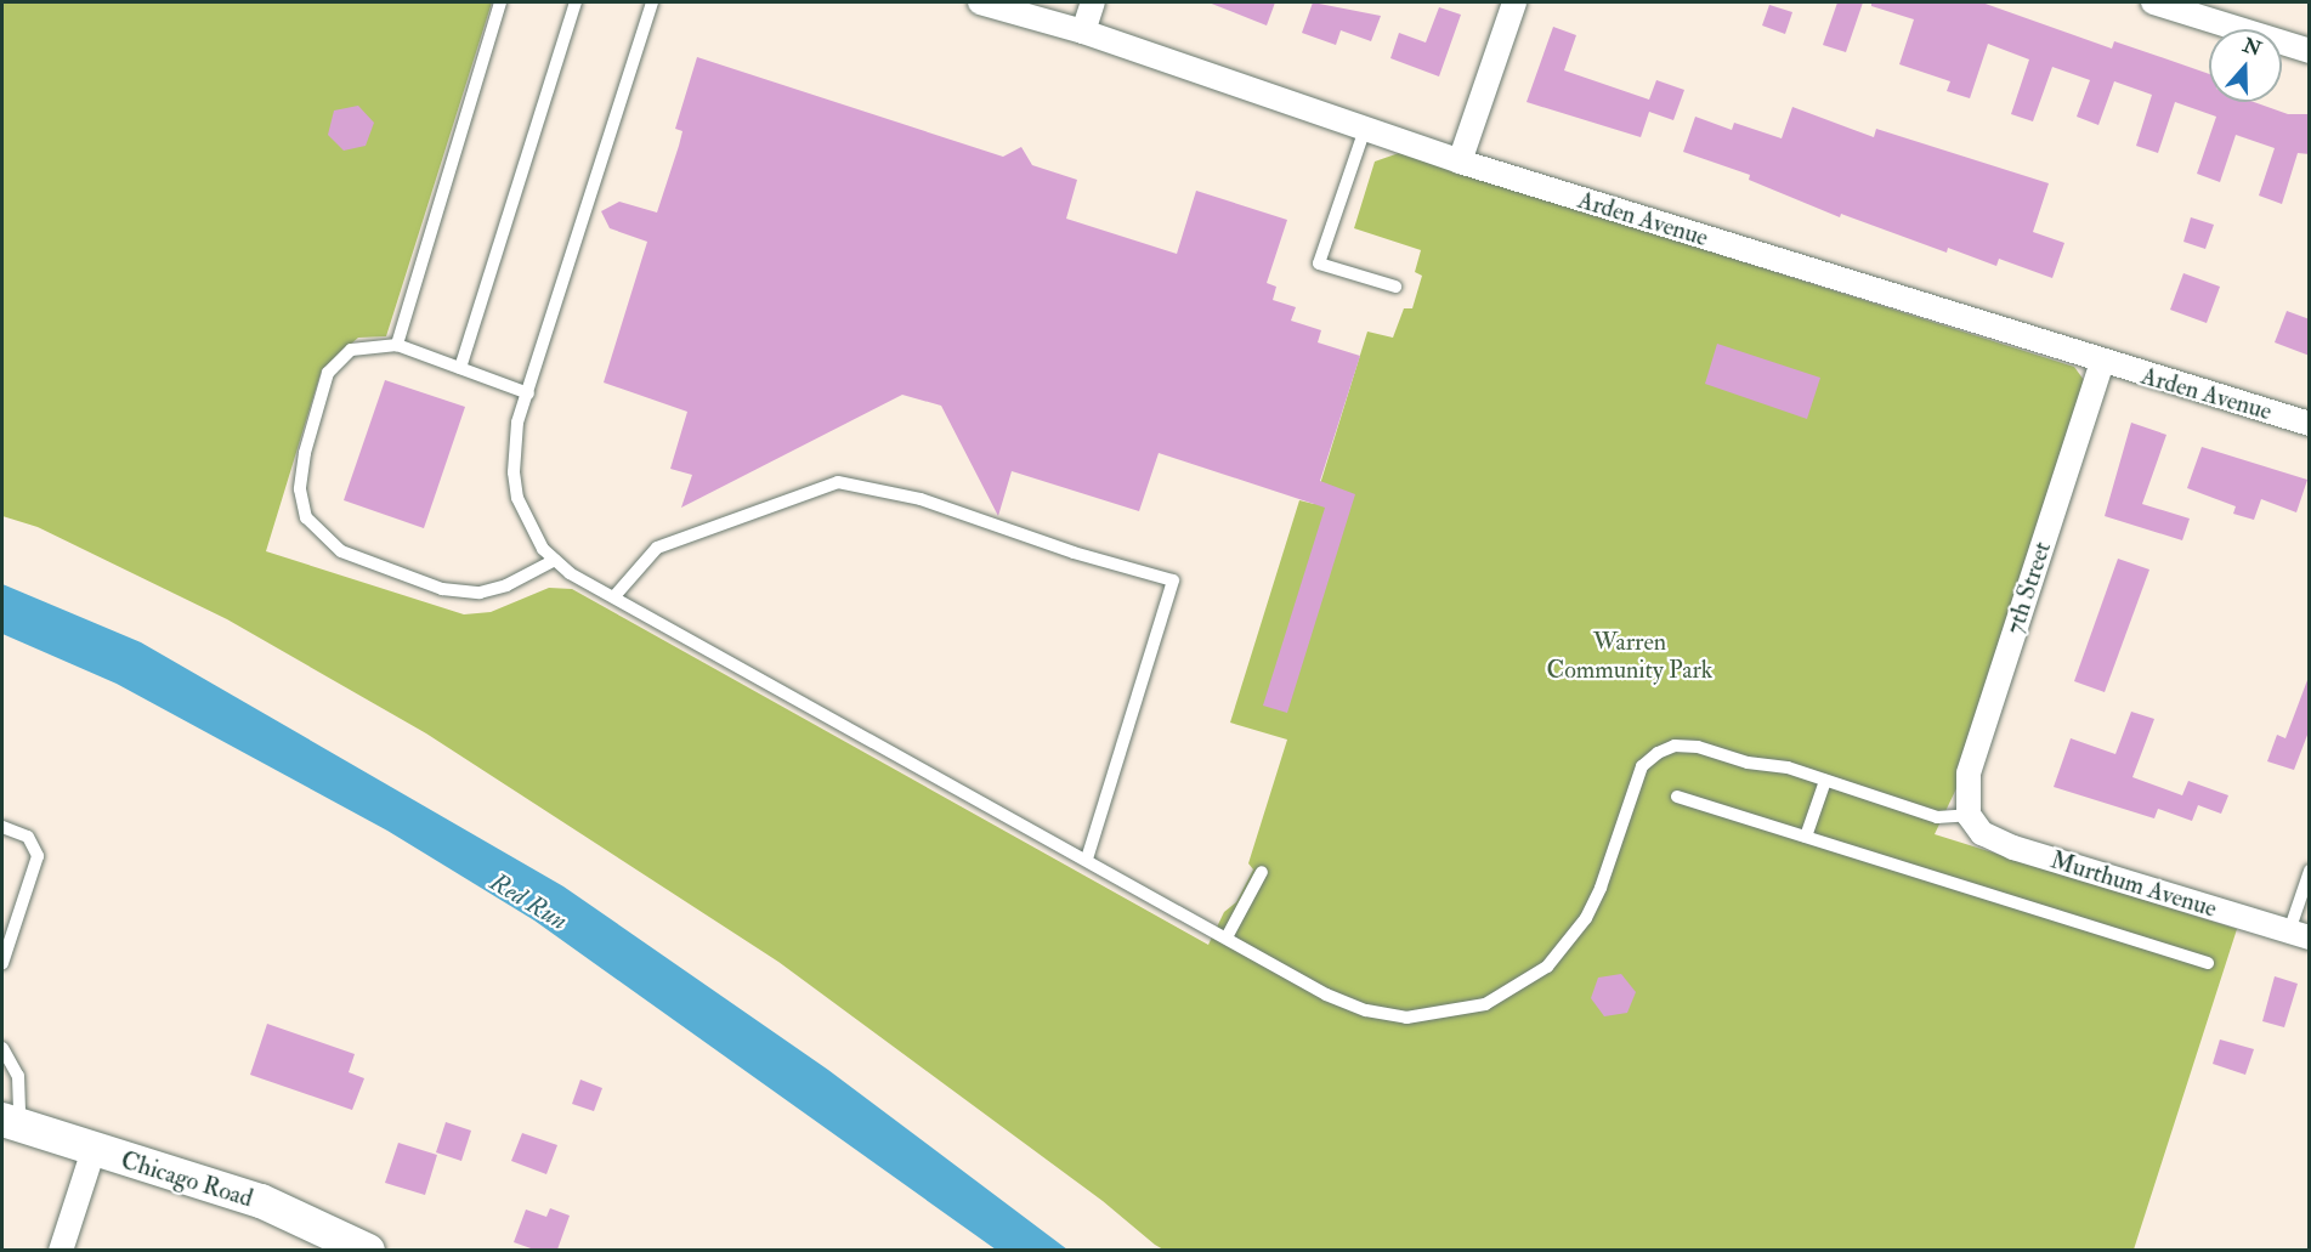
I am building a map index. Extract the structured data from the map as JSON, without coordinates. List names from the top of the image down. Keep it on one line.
{"streets":{"street":["Arden Avenue","7th Street","Murthum Avenue","Chicago Road"]},"crossings":[["Arden Avenue","7th Street"],["7th Street","Murthum Avenue"]],"water":["Red Run"],"parks":["Warren Community Park"],"north":"top"}
